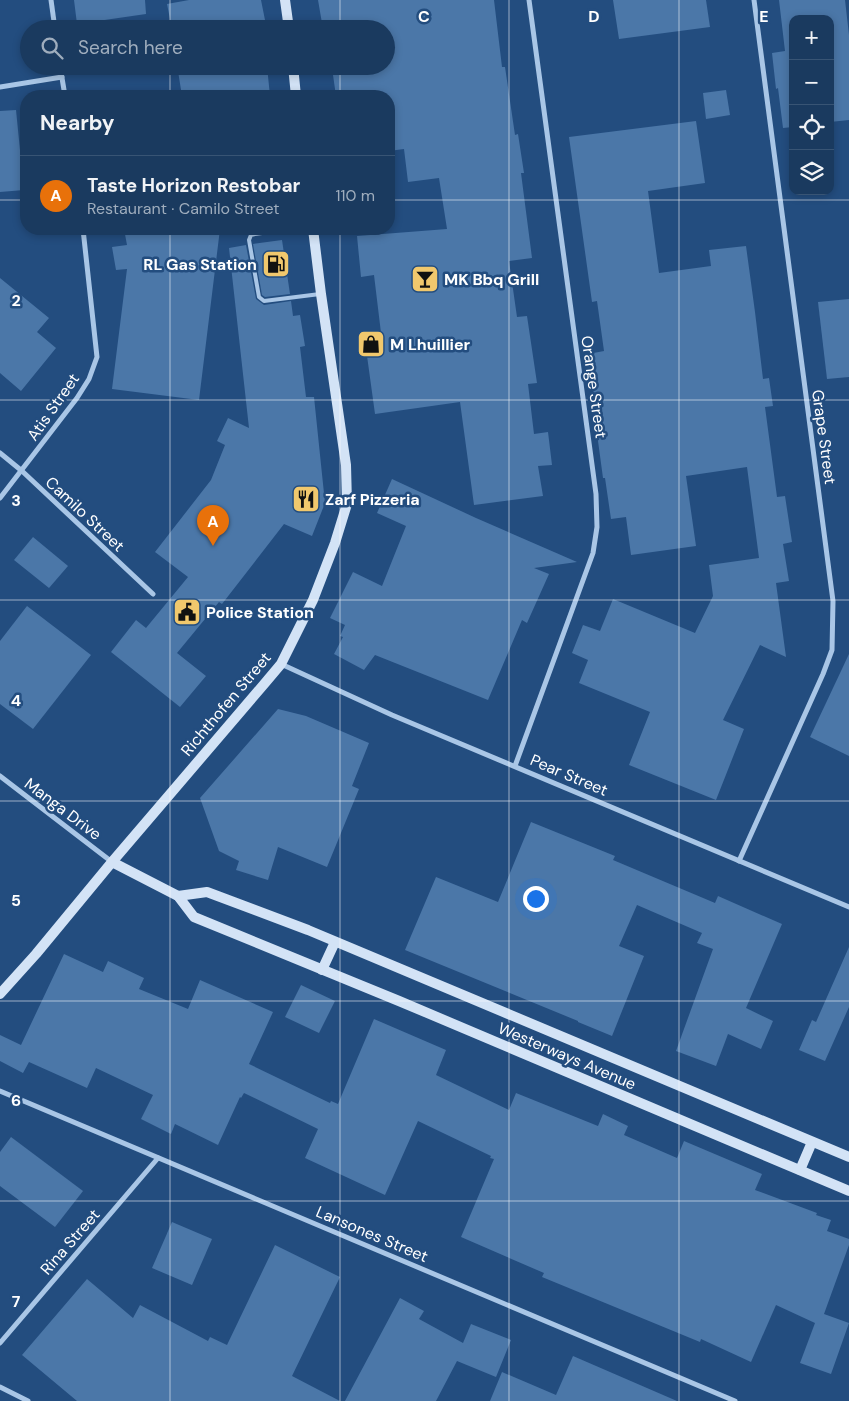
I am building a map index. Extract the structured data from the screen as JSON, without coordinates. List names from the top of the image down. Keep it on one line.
{"streets":{"street":["Orange Street","Atis Street","Grape Street","Camilo Street","Richthofen Street","Pear Street","Manga Drive","Westerways Avenue","Lansones Street","Rina Street"]},"crossings":[["Orange Street","Pear Street"],["Atis Street","Camilo Street"],["Grape Street","Pear Street"],["Richthofen Street","Pear Street"],["Richthofen Street","Manga Drive"],["Richthofen Street","Westerways Avenue"],["Manga Drive","Westerways Avenue"],["Lansones Street","Rina Street"]],"places":{"fuel station":["RL Gas Station"],"bar":["MK Bbq Grill"],"shop":["M Lhuillier"],"restaurant":["Zarf Pizzeria"],"public building":["Police Station"]},"page":{"map_buttons":["+","−"],"search":"Search here","heading":"Nearby","list":[{"mark":"A","name":"Taste Horizon Restobar","note":"Restaurant · Camilo Street","value":"110 m"}],"pins":"A"},"grid":{"columns":["C","D","E"],"rows":["2","3","4","5","6","7"]}}
